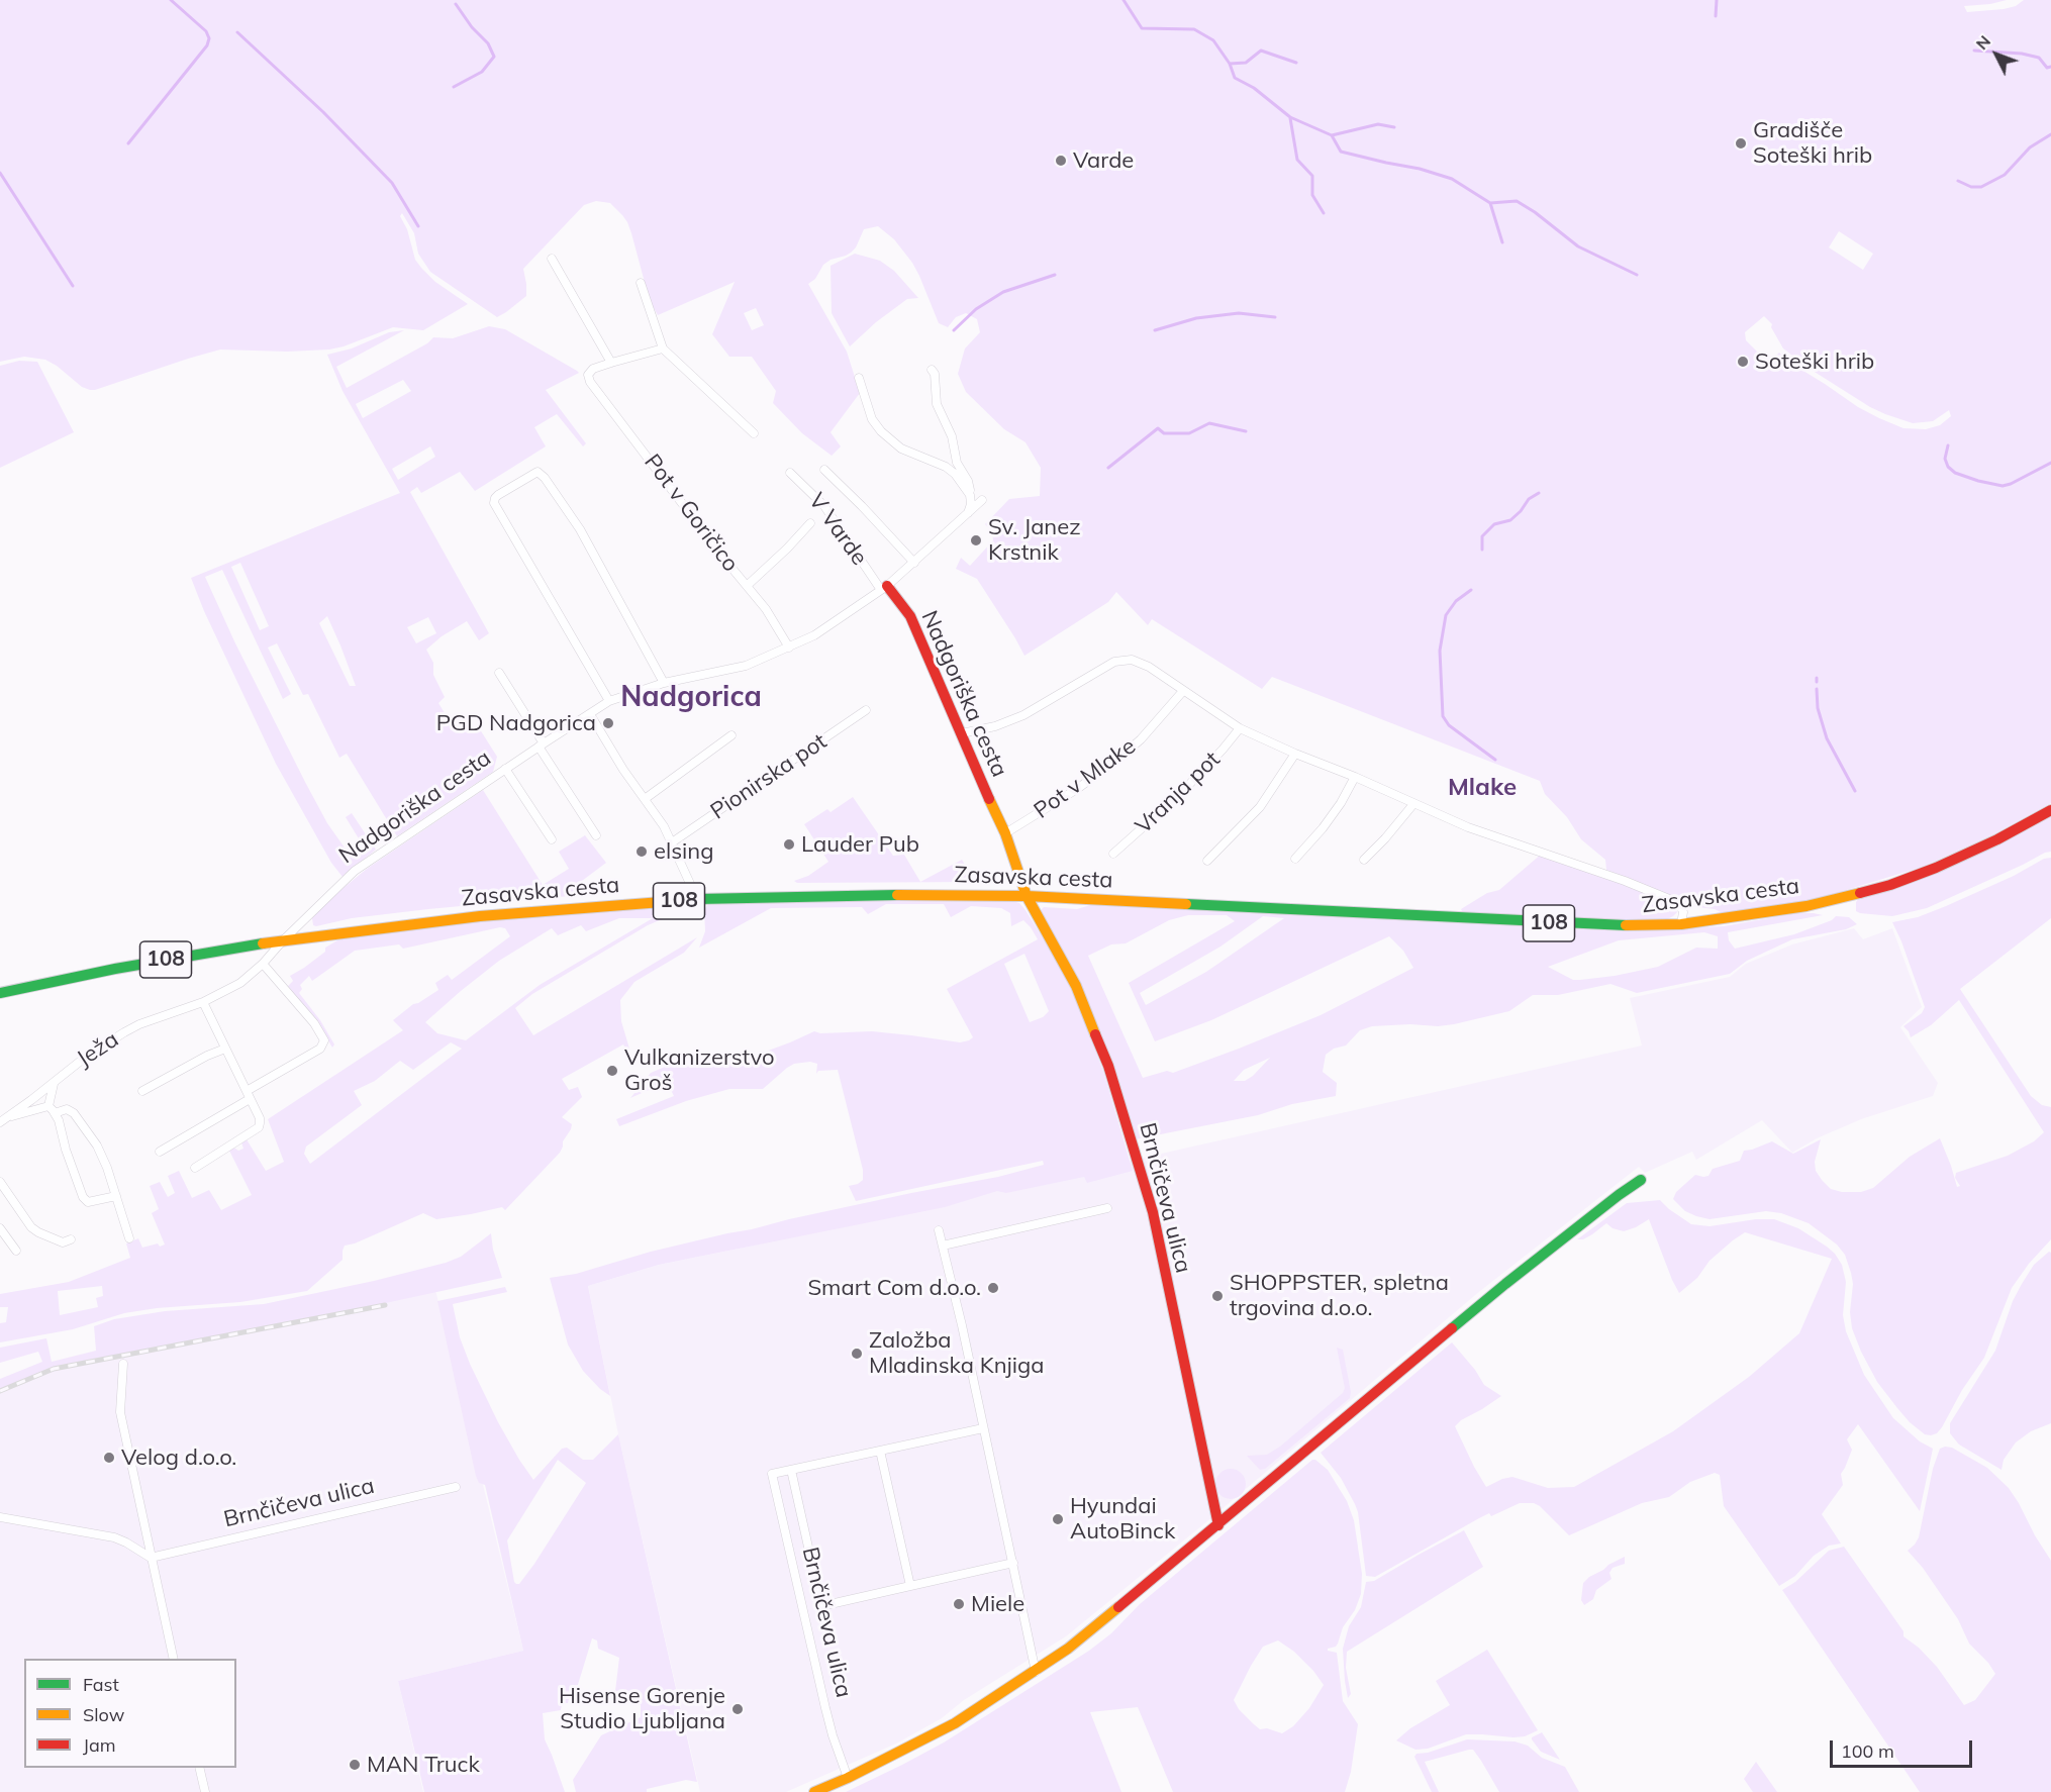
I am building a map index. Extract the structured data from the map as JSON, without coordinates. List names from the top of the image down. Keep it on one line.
{"streets":{"main road":["Nadgoriška cesta","Zasavska cesta","108","Brnčičeva ulica"],"street":["Pot v Goričico","V Varde","Pionirska pot","Pot v Mlake","Vranja pot","Ježa"]},"crossings":[["Pot v Goričico","Nadgoriška cesta"],["V Varde","Nadgoriška cesta"],["Nadgoriška cesta","Pot v Mlake"],["Nadgoriška cesta","Zasavska cesta"],["Nadgoriška cesta","Ježa"],["Nadgoriška cesta","Brnčičeva ulica"],["Zasavska cesta","Ježa"],["Zasavska cesta","Brnčičeva ulica"]],"districts":["Nadgorica","Mlake"],"places":["Gradišče Soteški hrib","Varde","Soteški hrib","Sv. Janez Krstnik","PGD Nadgorica","Lauder Pub","elsing","Vulkanizerstvo Groš","Smart Com d.o.o.","SHOPPSTER, spletna trgovina d.o.o.","Založba Mladinska Knjiga","Velog d.o.o.","Hyundai AutoBinck","Miele","Hisense Gorenje Studio Ljubljana","MAN Truck"],"legend":["Fast","Slow","Jam"],"scale_bar":"100 m","north":"top left"}
